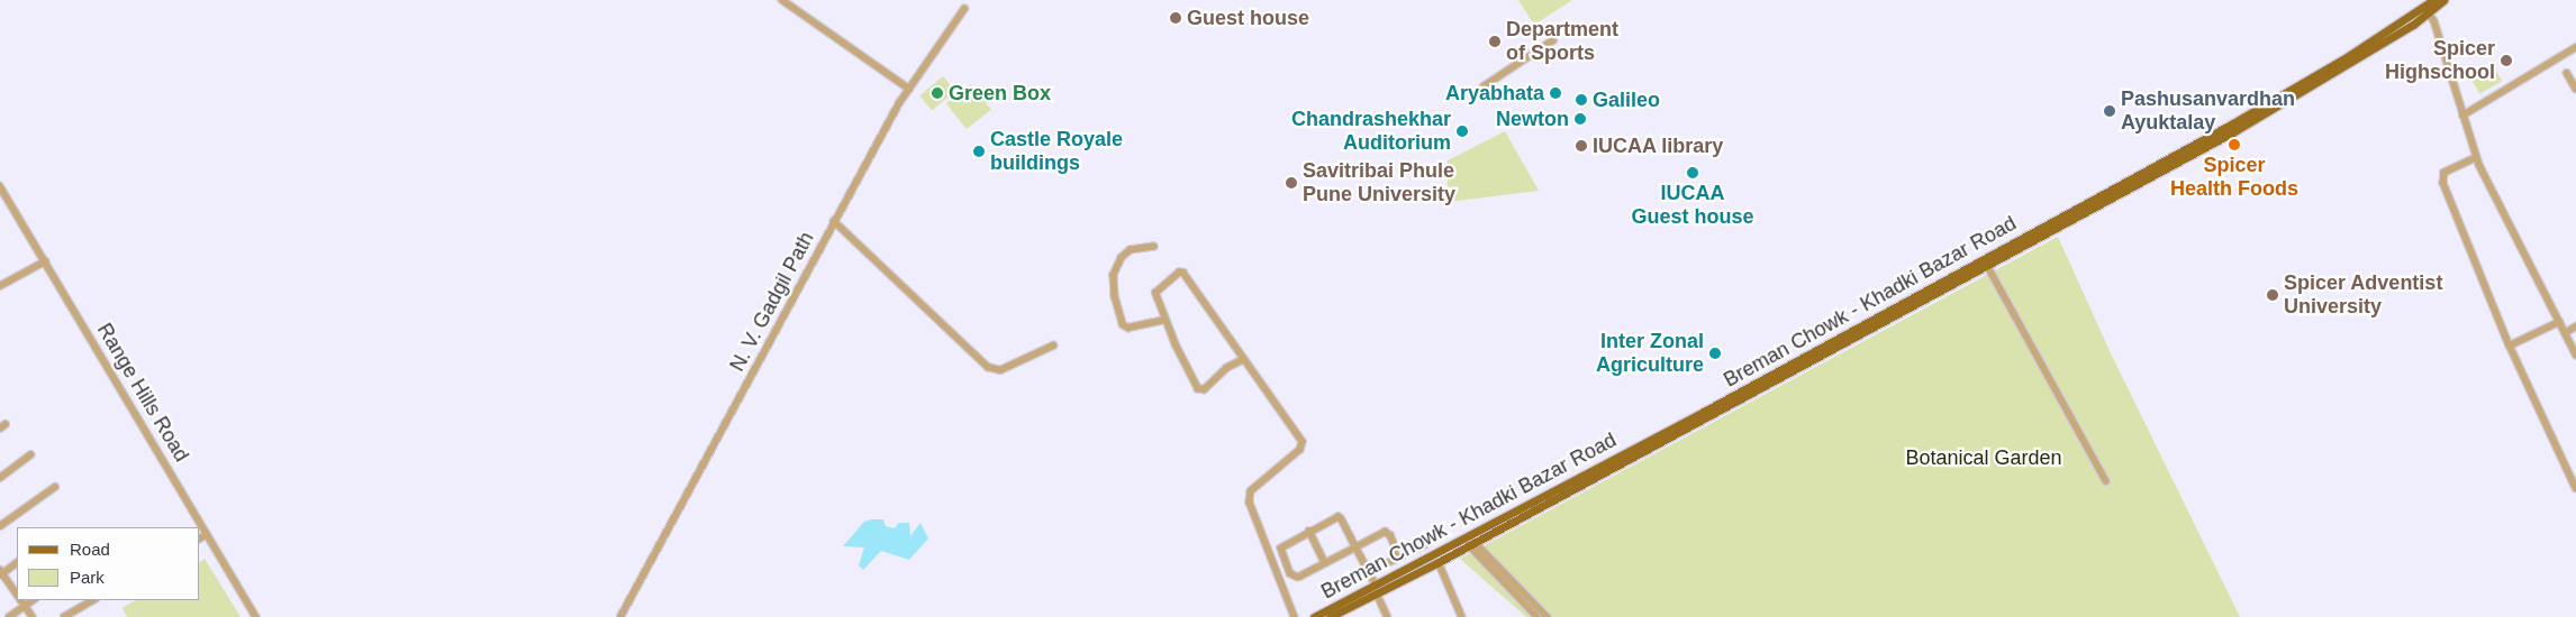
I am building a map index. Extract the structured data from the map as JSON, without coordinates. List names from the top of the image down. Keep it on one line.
{"streets":{"main road":["Breman Chowk - Khadki Bazar Road"],"street":["N. V. Gadgil Path","Range Hills Road"]},"parks":["Botanical Garden"],"places":["Guest house","Department of Sports","Spicer Highschool","Green Box","Aryabhata","Galileo","Pashusanvardhan Ayuktalay","Newton","Chandrashekhar Auditorium","Spicer Health Foods","IUCAA library","Castle Royale buildings","IUCAA Guest house","Savitribai Phule Pune University","Spicer Adventist University","Inter Zonal Agriculture"],"legend":["Road","Park"]}
